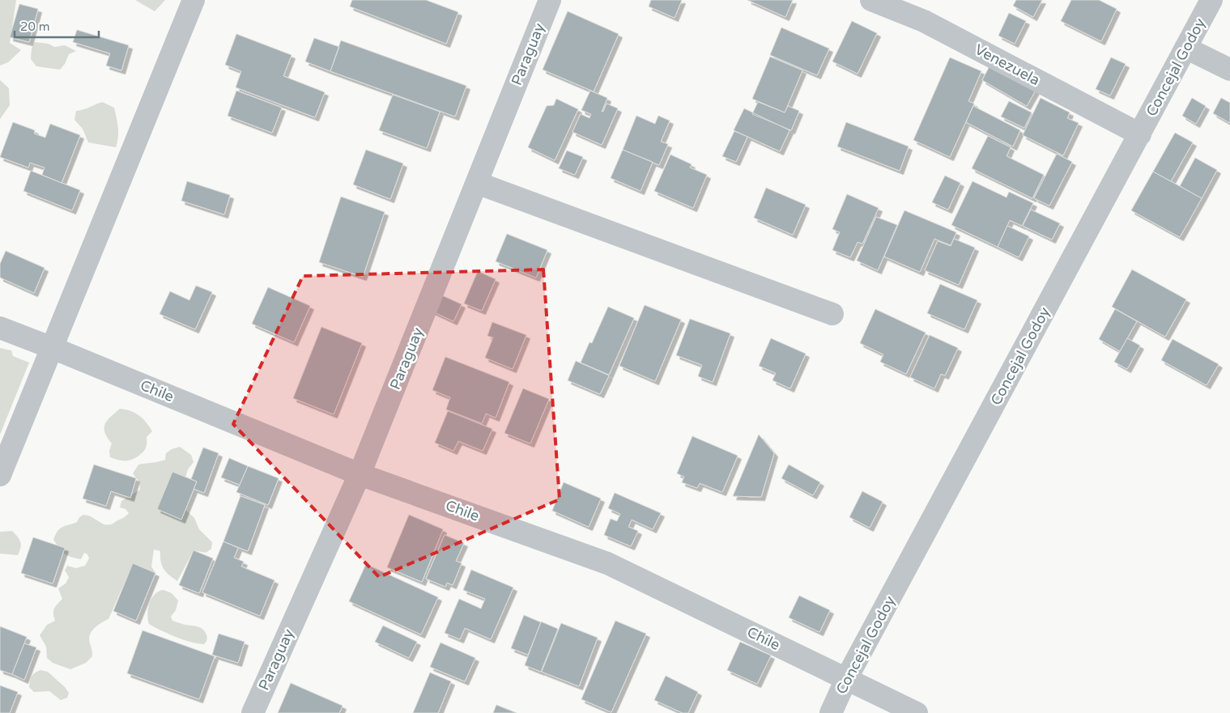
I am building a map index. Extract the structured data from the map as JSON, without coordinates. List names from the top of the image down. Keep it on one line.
{"streets":{"street":["Paraguay","Venezuela","Concejal Godoy","Chile"]},"crossings":[["Paraguay","Chile"],["Venezuela","Concejal Godoy"],["Concejal Godoy","Chile"]],"scale_bar":"20 m"}
